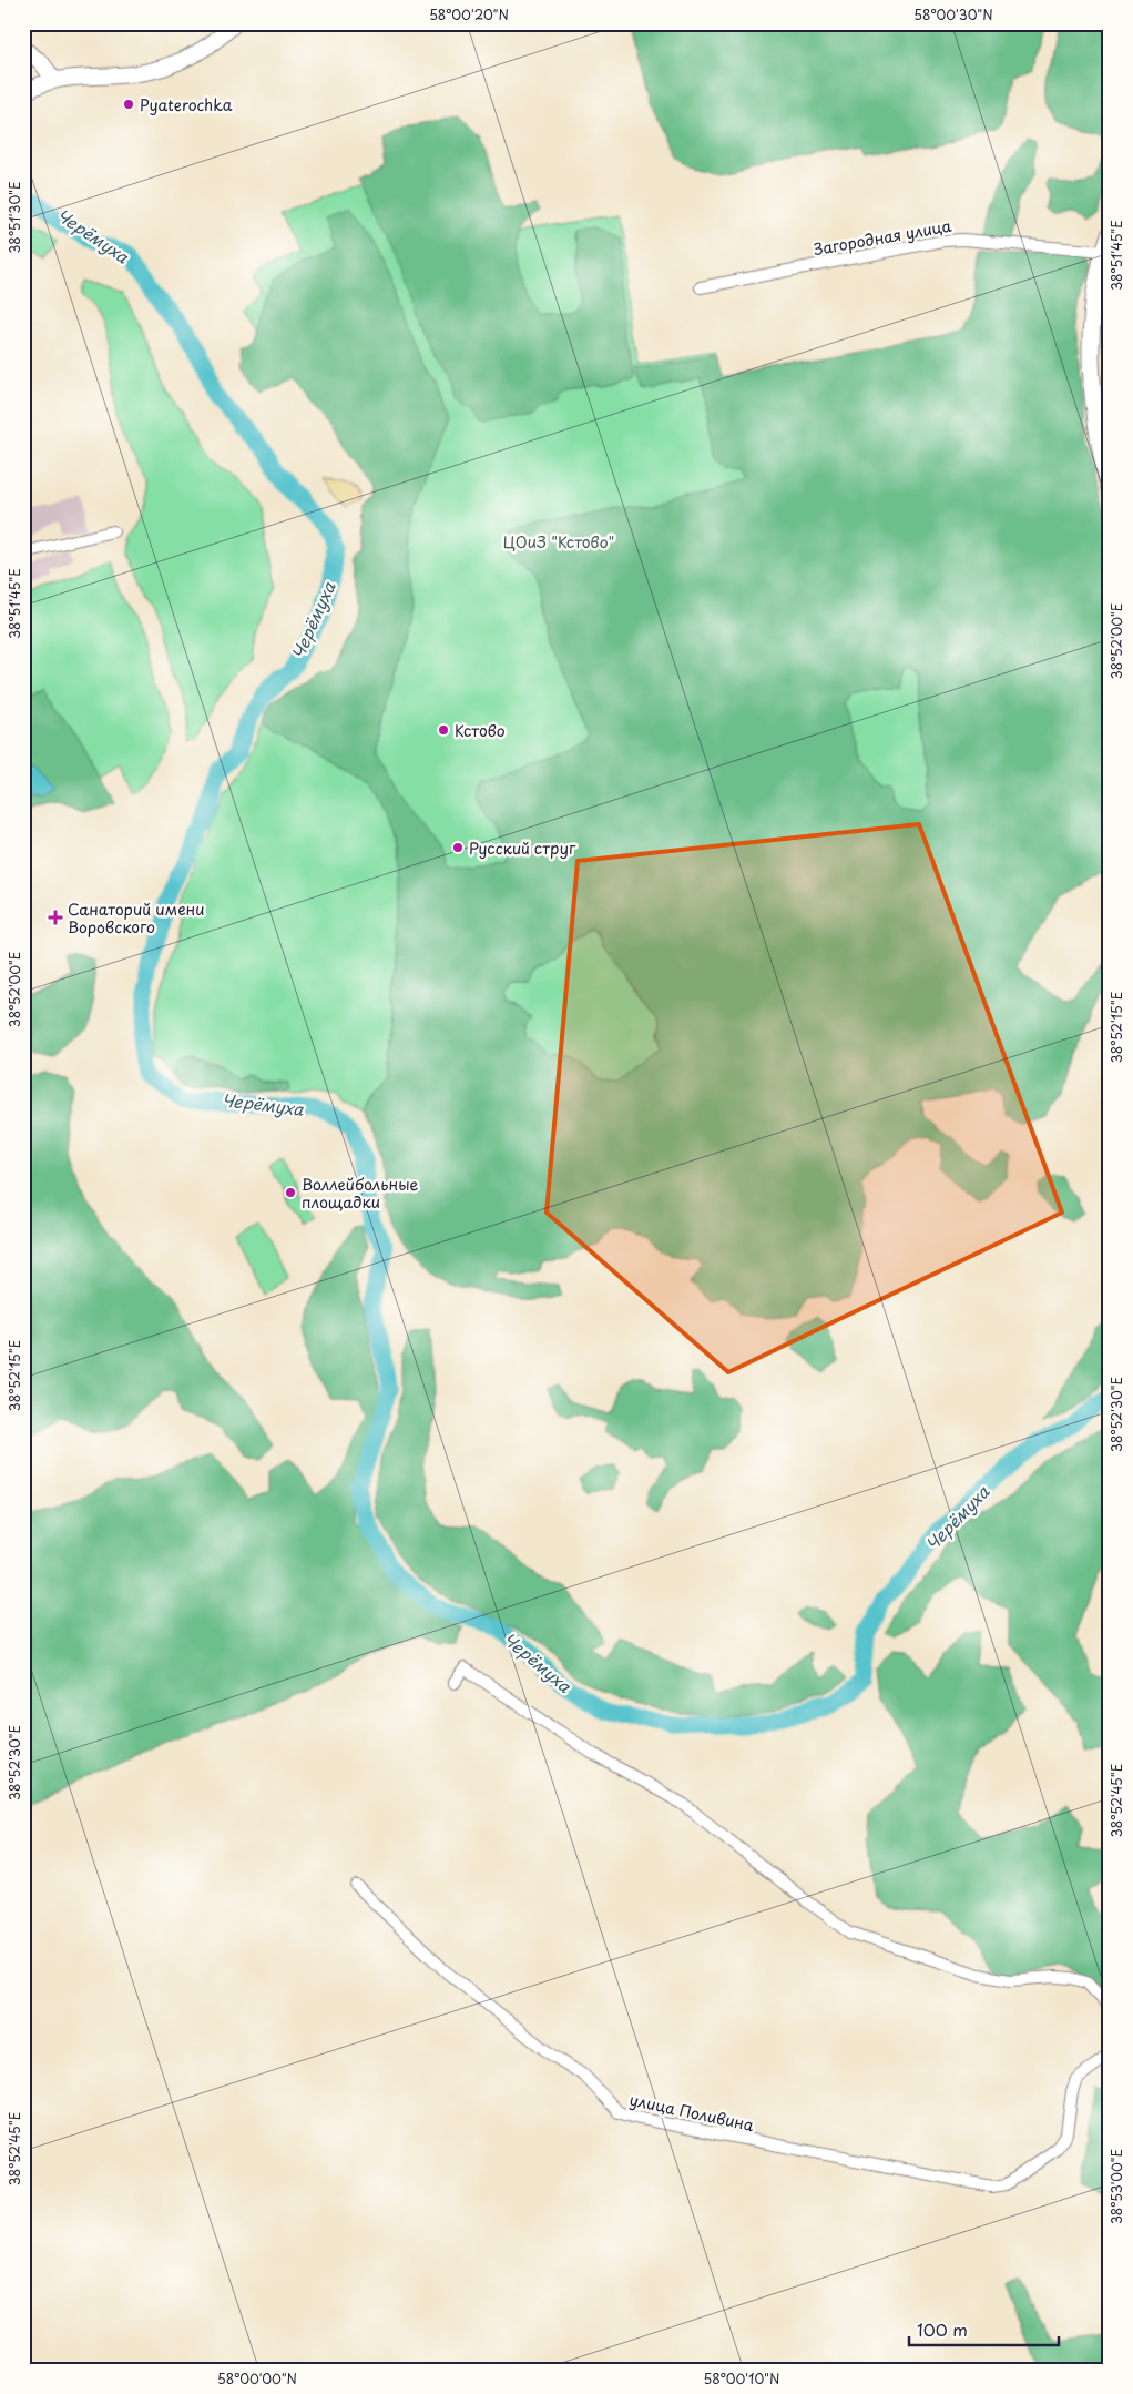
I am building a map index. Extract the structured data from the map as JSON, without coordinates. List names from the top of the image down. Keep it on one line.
{"streets":{"street":["Загородная улица","улица Поливина"]},"water":["Черёмуха"],"parks":["ЦОиЗ \"Кстово\""],"places":{"other":["Pyaterochka","Кстово","Русский струг","Воллейбольные площадки"],"health":["Санаторий имени Воровского"]},"scale_bar":"100 m","coordinates":["58°00'20\"N","58°00'30\"N","38°51'30\"E","38°51'45\"E","38°52'00\"E","38°52'15\"E","38°52'30\"E","38°52'45\"E","38°53'00\"E","58°00'00\"N","58°00'10\"N"]}
